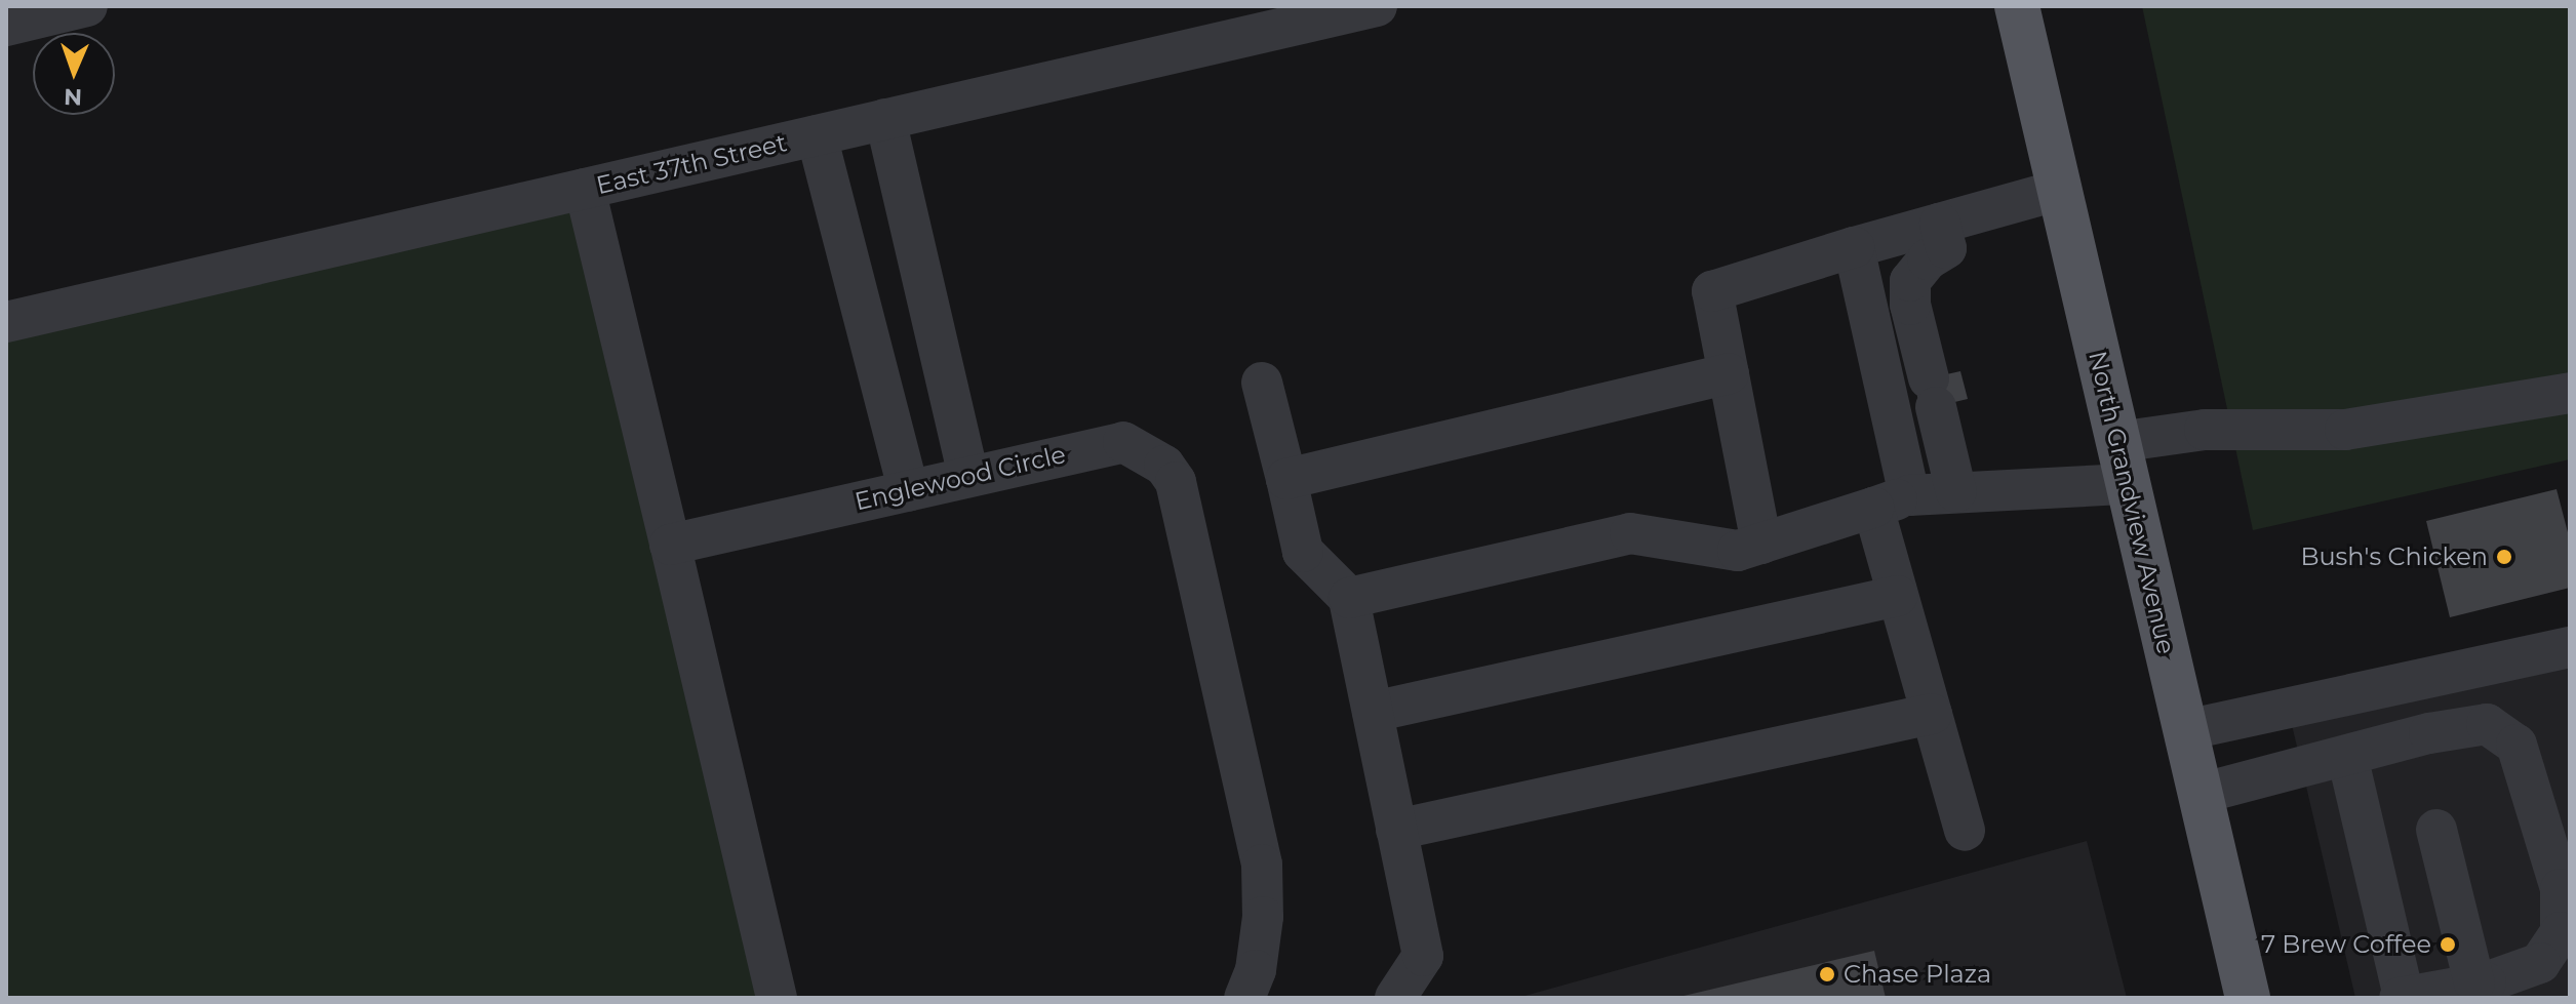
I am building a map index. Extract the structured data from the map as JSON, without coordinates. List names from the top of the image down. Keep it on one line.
{"streets":{"main road":["North Grandview Avenue"],"street":["East 37th Street","Englewood Circle"]},"places":["Bush's Chicken","7 Brew Coffee","Chase Plaza"],"north":"bottom"}
